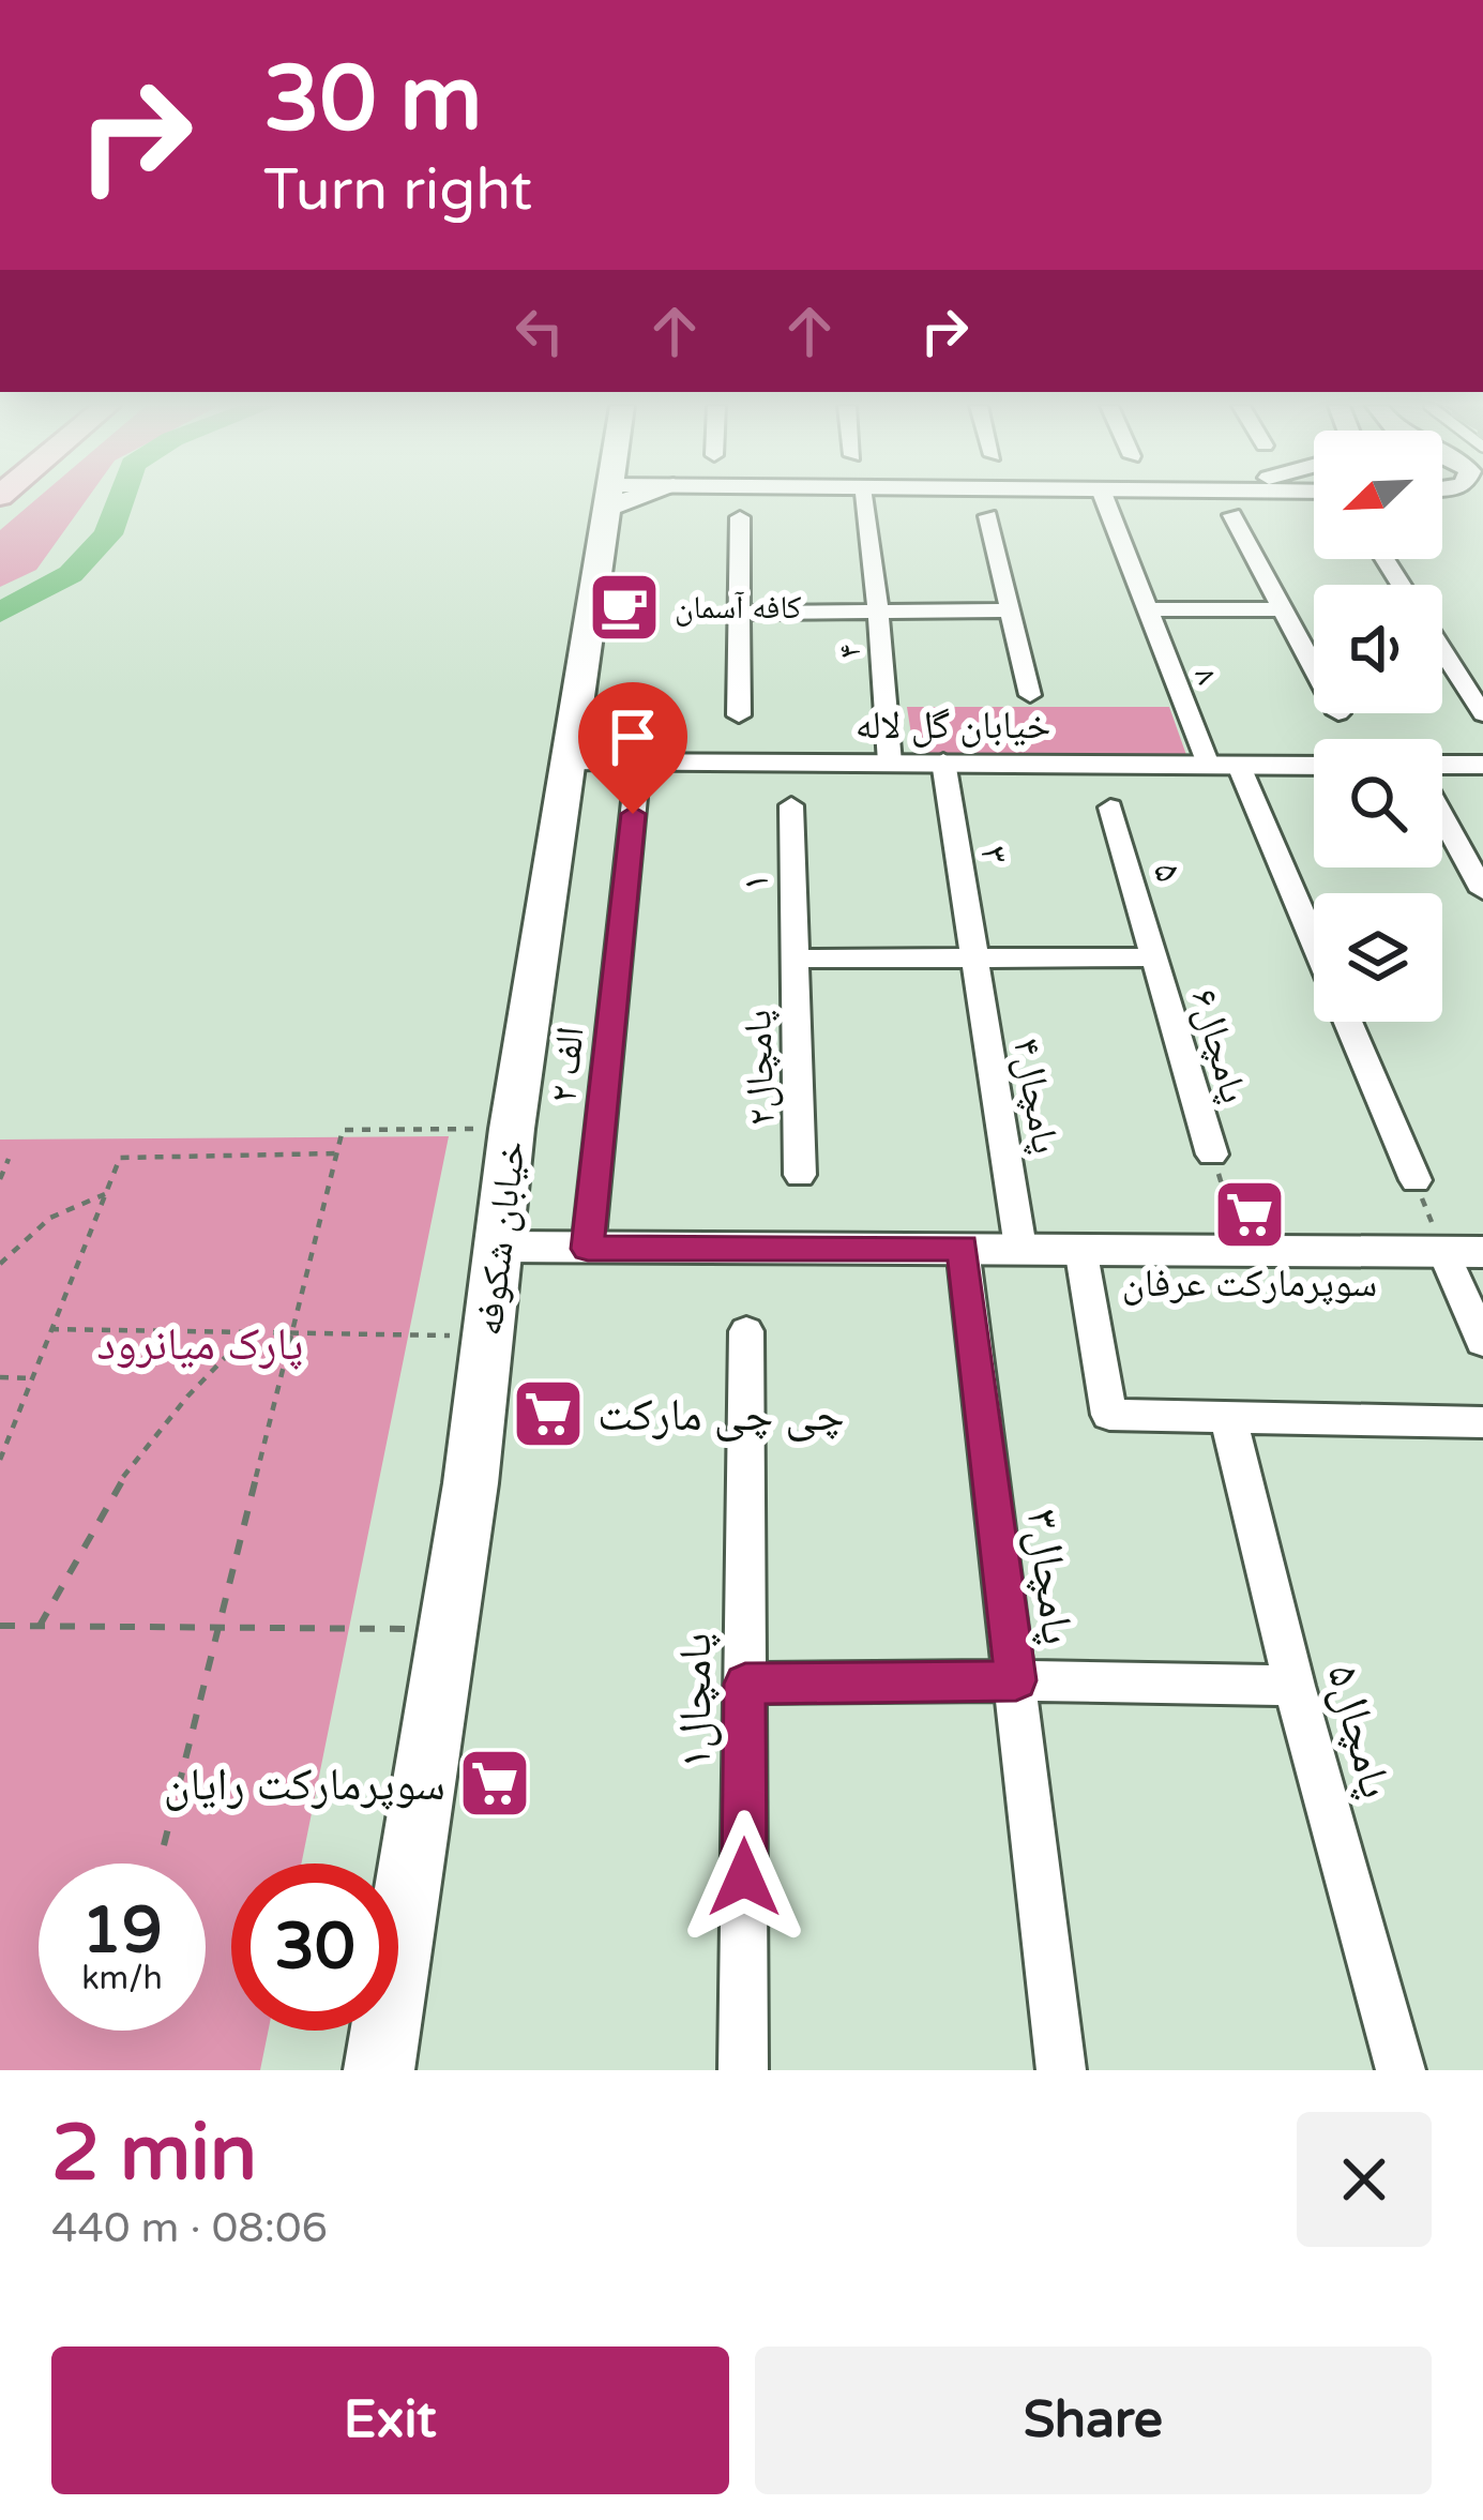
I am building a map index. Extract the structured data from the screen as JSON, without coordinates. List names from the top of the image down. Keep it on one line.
{"streets":{"main road":["خیابان شکوفه"],"street":["۴","۸","خیابان گل لاله","۳","۵","۱","پامچال۶","۲ الف","پامچال۲","پامچال۴","پامچال۳","پامچال۱","پامچال۵"]},"crossings":[["۴","خیابان گل لاله"],["۸","خیابان گل لاله"],["خیابان گل لاله","۳"],["خیابان گل لاله","۲ الف"],["خیابان گل لاله","خیابان شکوفه"],["۳","پامچال۴"],["۵","پامچال۶"],["۱","پامچال۲"]],"parks":["پارک میانرود"],"places":{"cafe":["کافه آسمان"],"supermarket":["سوپرمارکت عرفان","چی چی مارکت","سوپرمارکت رایان"]},"north":"bottom left","page":{"turn":["30 m","Turn right"],"speed":"19 km/h","limit":"30","heading":["2 min","440 m · 08:06"],"buttons":["Exit","Share"]}}
